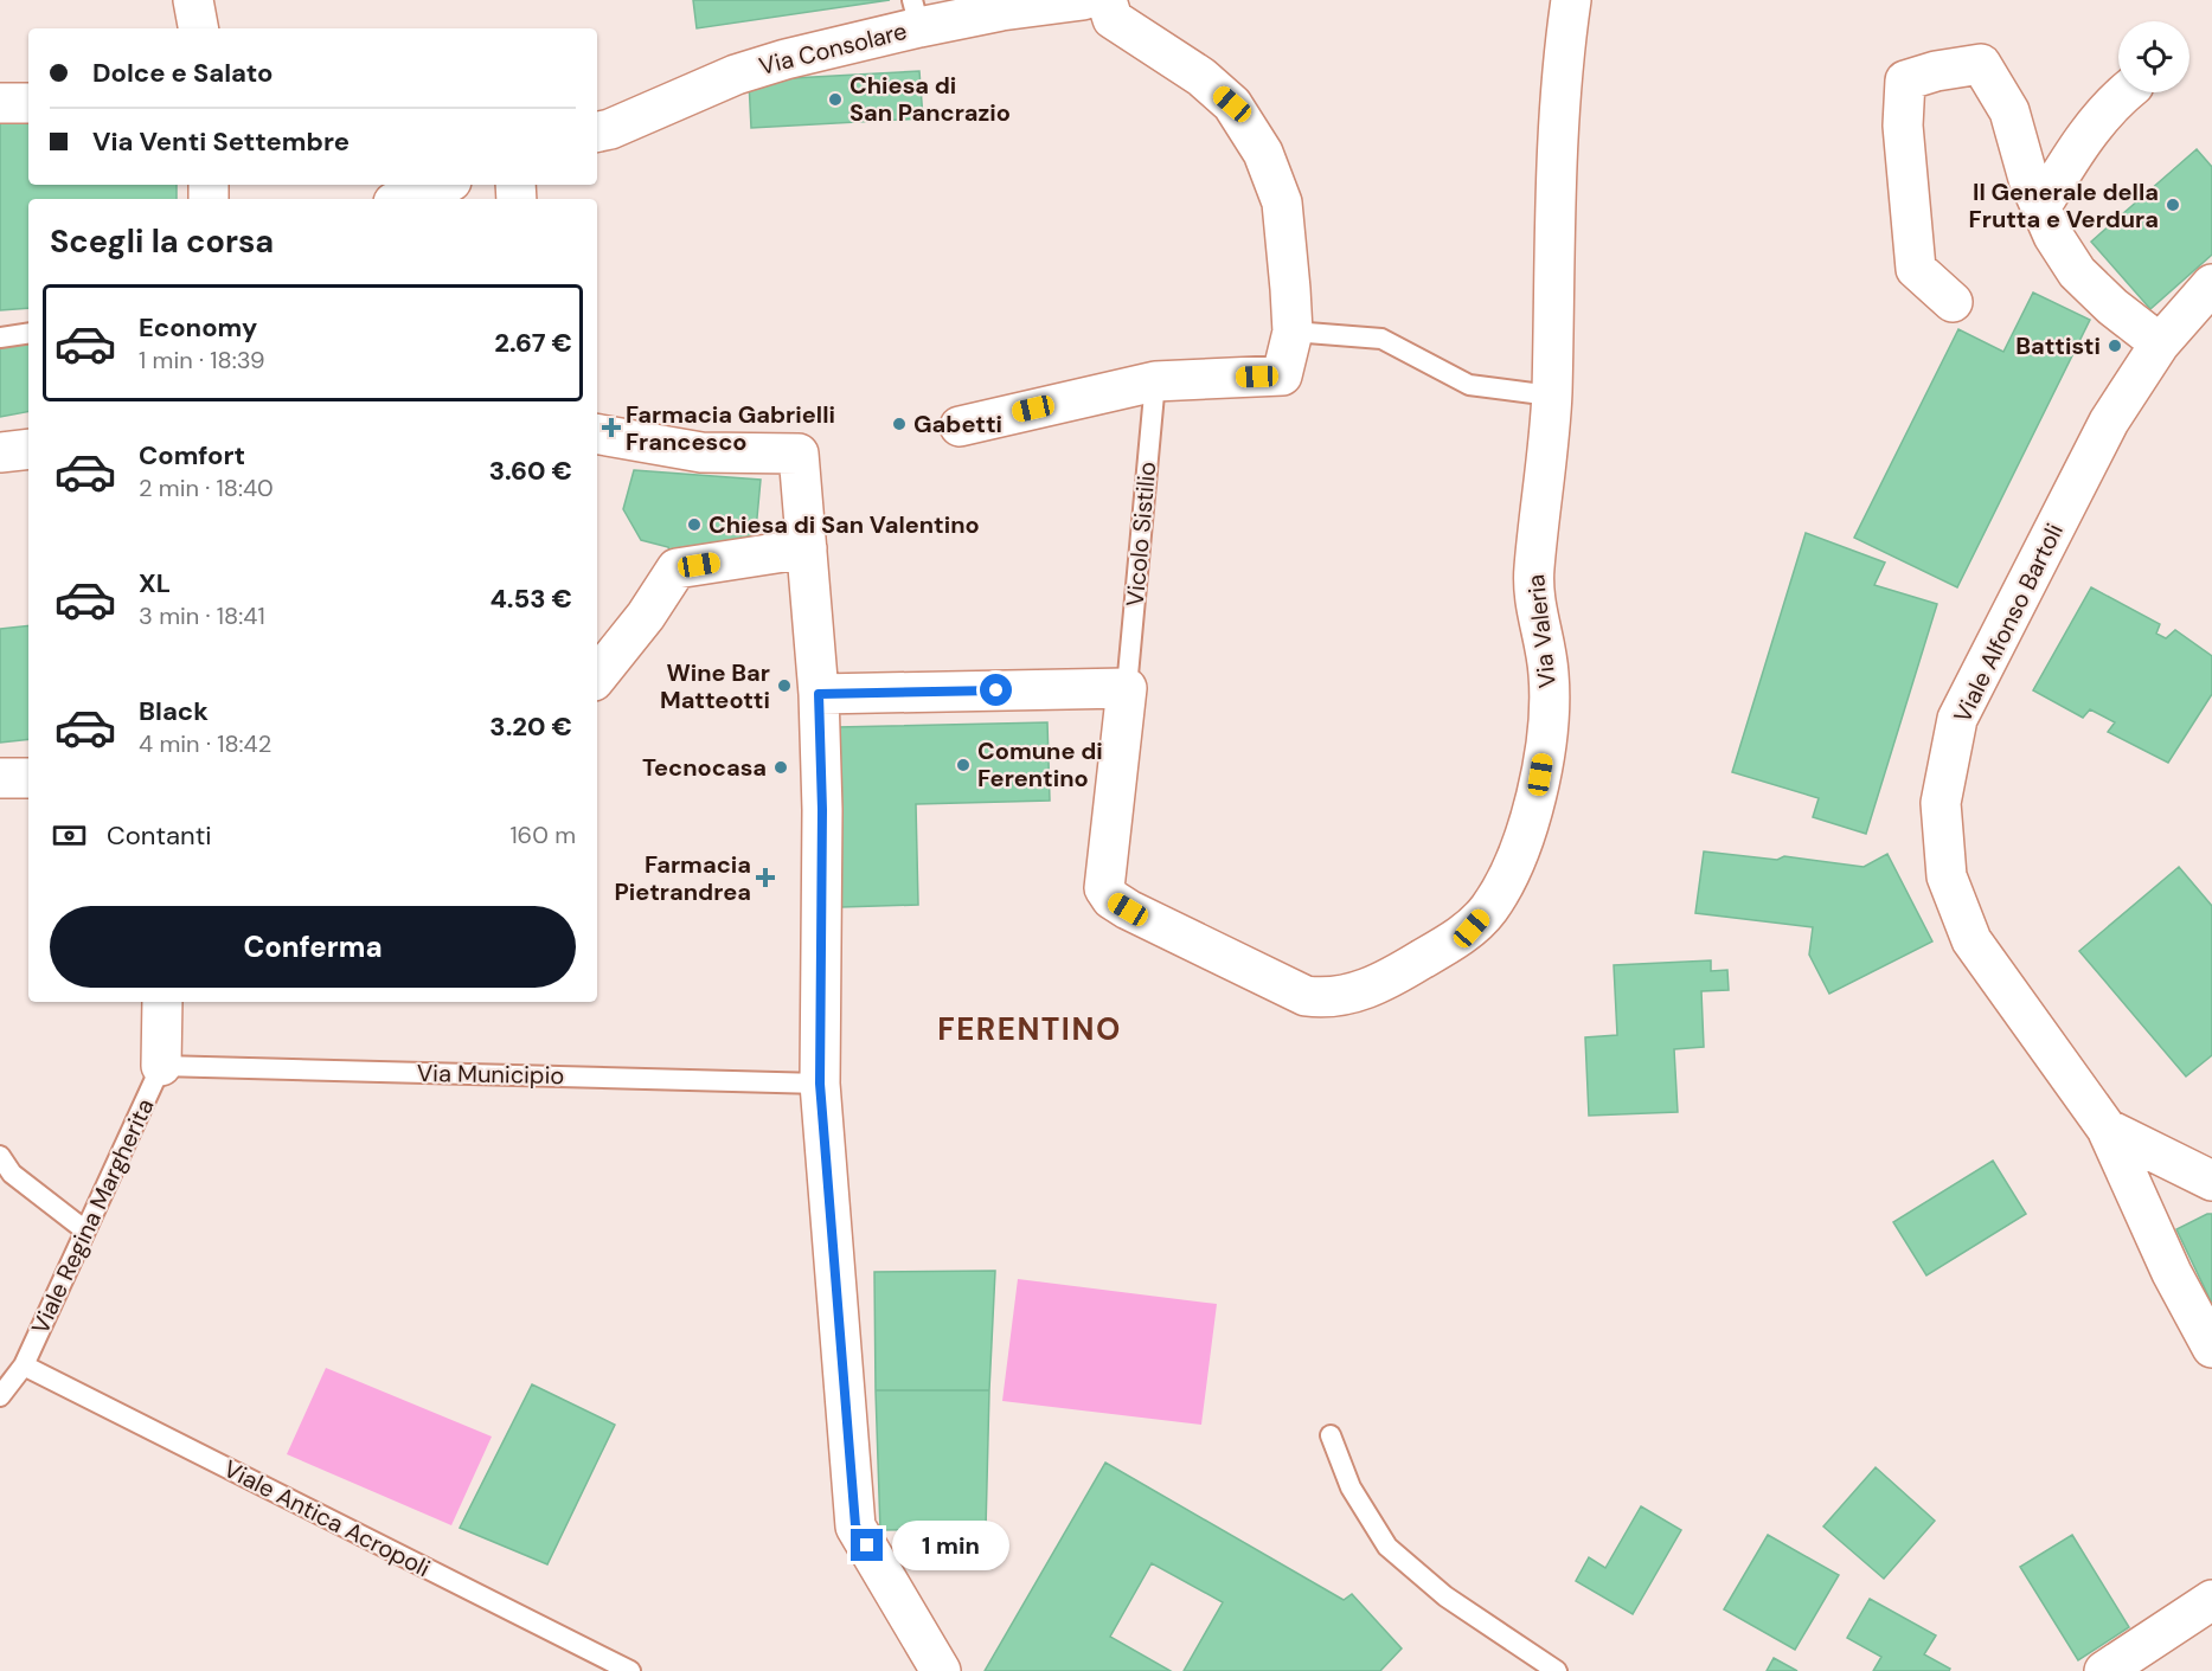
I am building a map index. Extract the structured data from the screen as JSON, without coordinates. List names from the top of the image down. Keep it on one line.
{"streets":{"street":["Via Consolare","Viale Alfonso Bartoli","Via Valeria"],"lane":["Vicolo Sistilio","Via Municipio","Viale Regina Margherita","Viale Antica Acropoli"]},"crossings":[["Vicolo Sistilio","Via Valeria"],["Via Municipio","Viale Regina Margherita"],["Viale Regina Margherita","Viale Antica Acropoli"]],"districts":["FERENTINO"],"places":{"other":["Chiesa di San Pancrazio","Il Generale della Frutta e Verdura","Battisti","Gabetti","Chiesa di San Valentino","Wine Bar Matteotti","Comune di Ferentino","Tecnocasa"],"health":["Farmacia Gabrielli Francesco","Farmacia Pietrandrea"]},"page":{"banner":["Dolce e Salato","Via Venti Settembre"],"heading":"Scegli la corsa","list":[{"name":"Economy","note":"1 min · 18:39","value":"2.67 €"},{"name":"Comfort","note":"2 min · 18:40","value":"3.60 €"},{"name":"XL","note":"3 min · 18:41","value":"4.53 €"},{"name":"Black","note":"4 min · 18:42","value":"3.20 €"}],"pay":["Contanti","160 m"],"buttons":"Conferma","bubble":"1 min"}}
